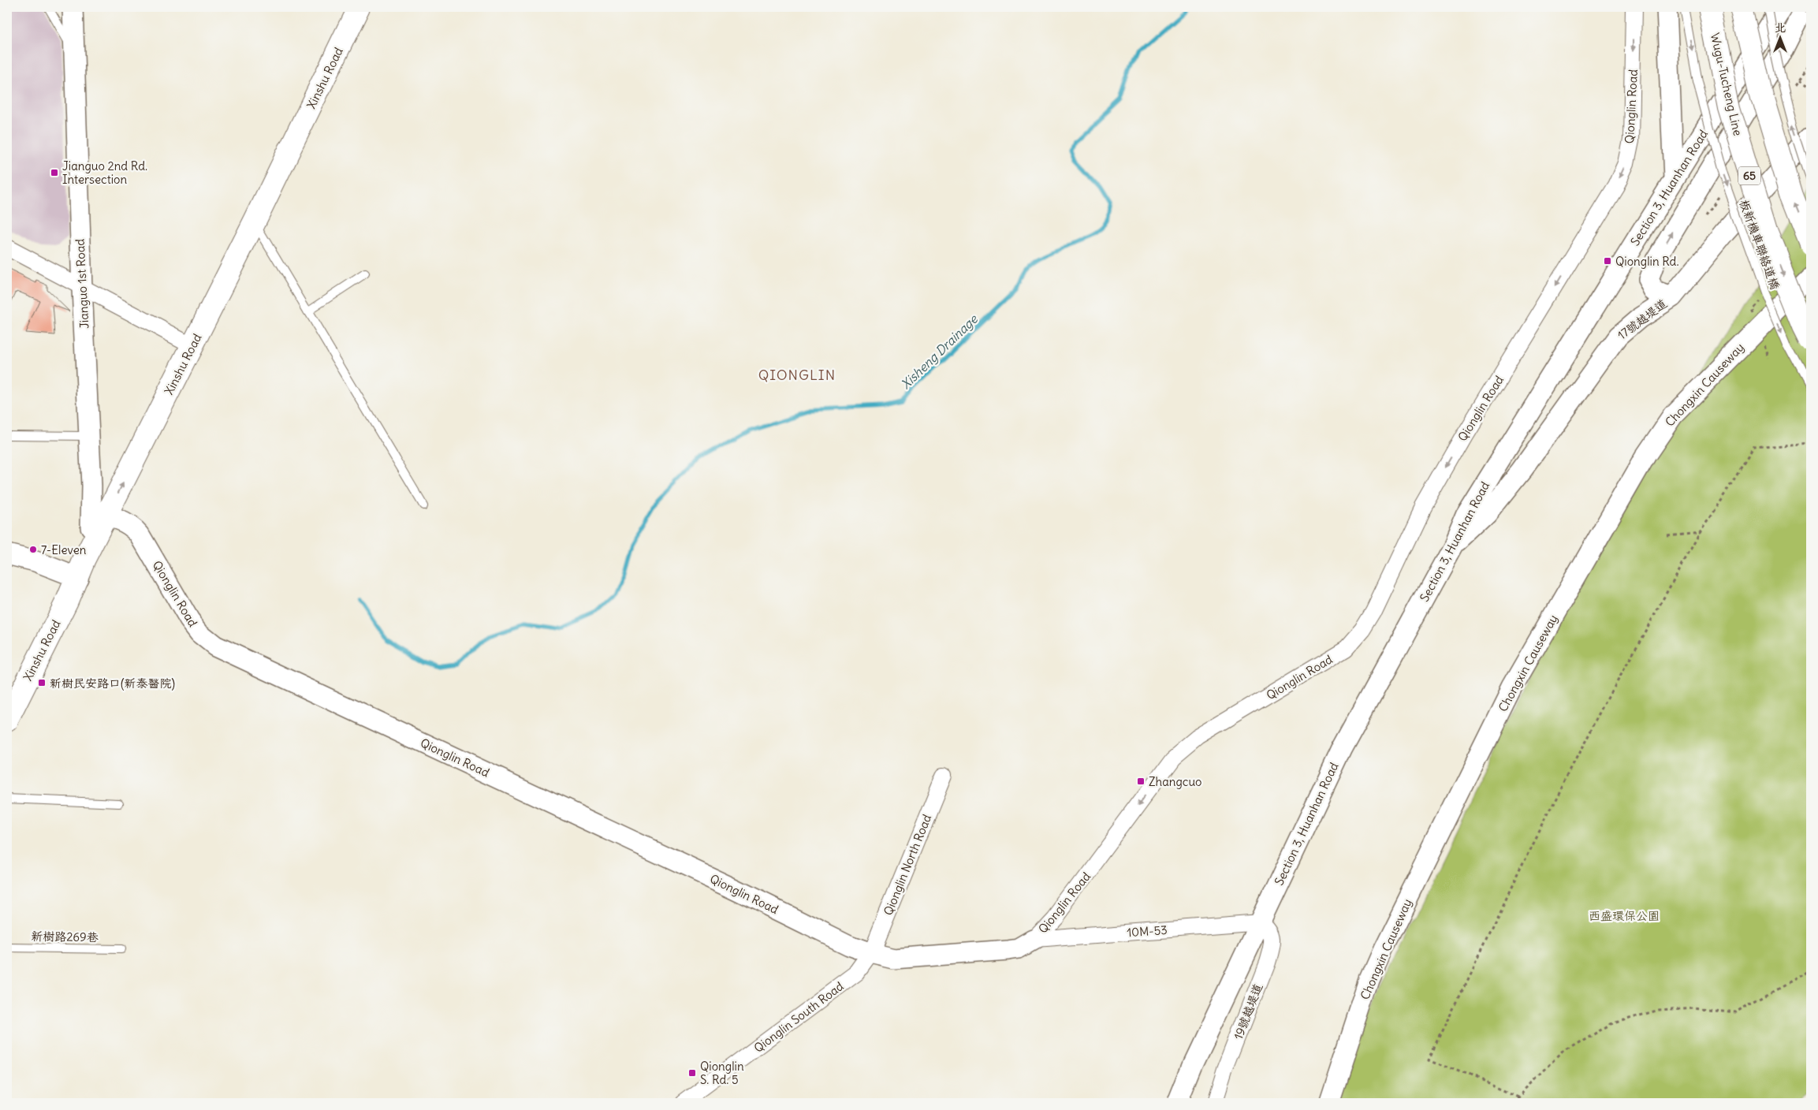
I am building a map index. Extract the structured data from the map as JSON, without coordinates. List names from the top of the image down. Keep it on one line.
{"streets":{"main road":["Xinshu Road","Wugu-Tucheng Line","65"],"street":["Qionglin Road","Section 3, Huanhan Road","Jianguo 1st Road","17號越堤道","Chongxin Causeway","Qionglin North Road","10M-53","19號越堤道","Qionglin South Road"],"lane":["板新機車聯絡道橋","新樹路269巷"]},"crossings":[["Xinshu Road","Qionglin Road"],["Xinshu Road","Jianguo 1st Road"],["Qionglin Road","Jianguo 1st Road"],["Qionglin Road","Qionglin North Road"],["Qionglin Road","10M-53"],["Qionglin Road","Qionglin South Road"],["Section 3, Huanhan Road","17號越堤道"],["Section 3, Huanhan Road","10M-53"],["Section 3, Huanhan Road","19號越堤道"],["Qionglin North Road","Qionglin South Road"],["10M-53","19號越堤道"]],"one_way":["Qionglin Road","板新機車聯絡道橋"],"districts":["QIONGLIN"],"water":["Xisheng Drainage"],"parks":["西盛環保公園"],"places":{"transit":["Jianguo 2nd Rd. Intersection","Qionglin Rd.","新樹民安路口(新泰醫院)","Zhangcuo","Qionglin S. Rd. 5"],"other":["7-Eleven"]},"north":"top"}
